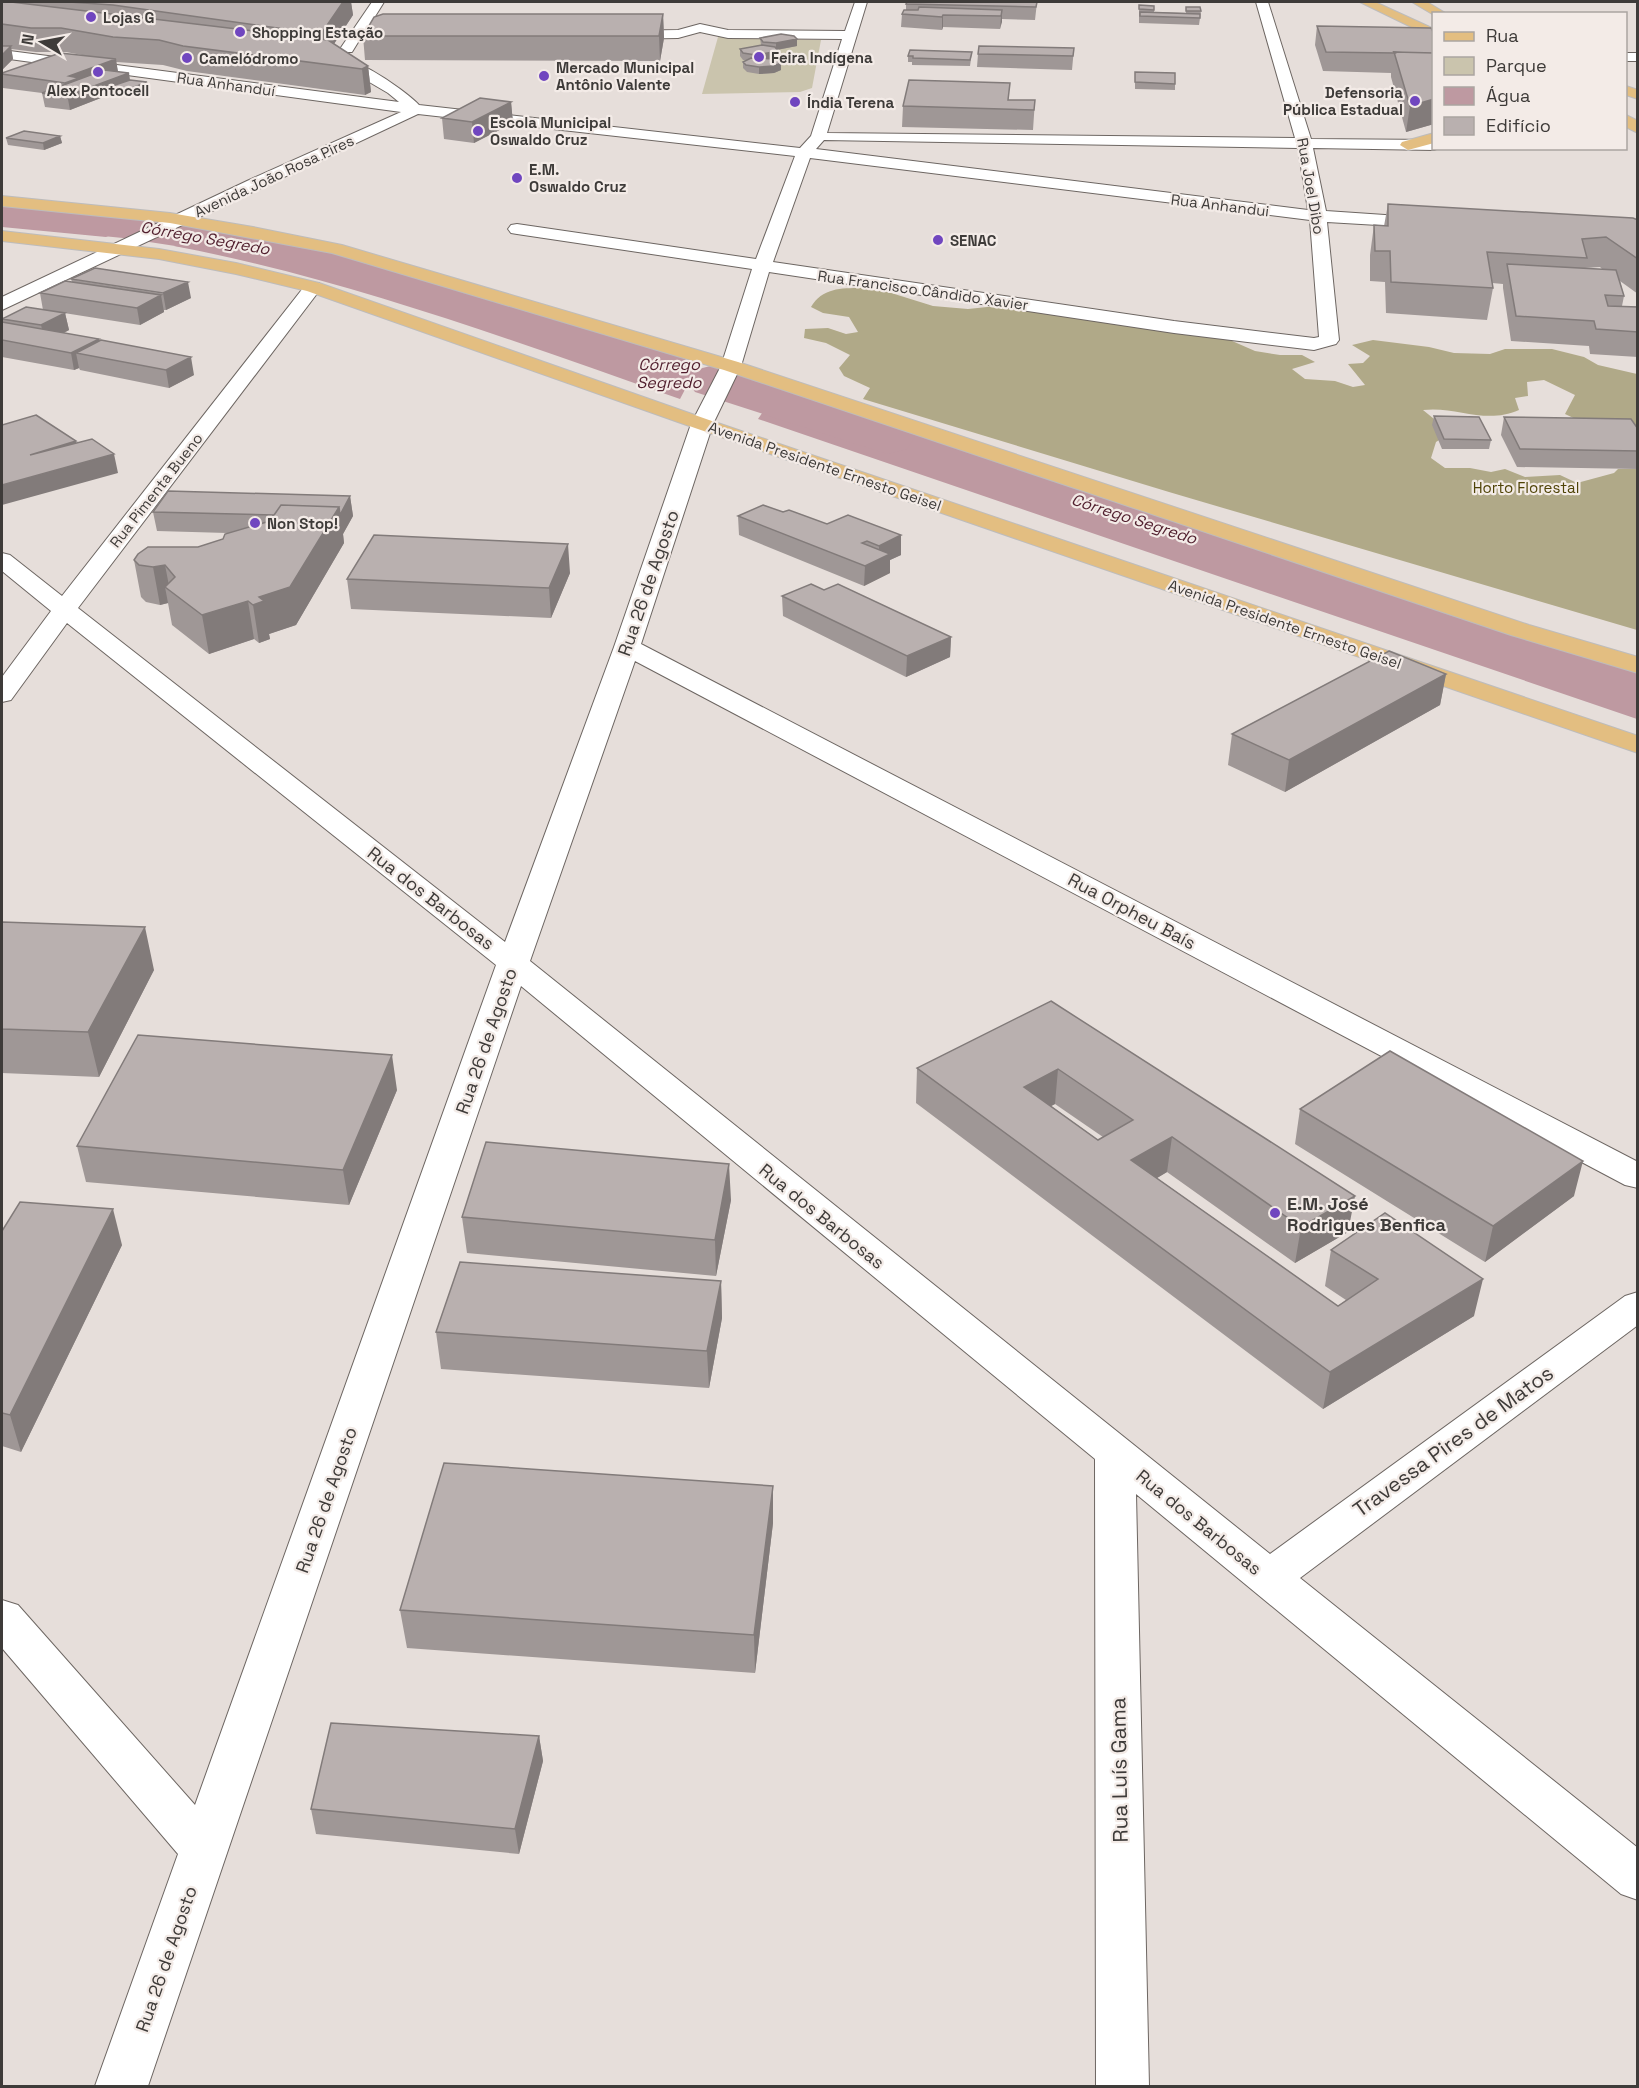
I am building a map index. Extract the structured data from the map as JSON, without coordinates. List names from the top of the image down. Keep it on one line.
{"streets":{"main road":["Avenida Presidente Ernesto Geisel"],"street":["Rua Anhanduí","Avenida João Rosa Pires","Rua Joel Dibo","Rua Anhandui","Rua Francisco Cândido Xavier","Rua Pimenta Bueno","Rua 26 de Agosto","Rua dos Barbosas","Rua Orpheu Baís","Travessa Pires de Matos","Rua Luís Gama"]},"crossings":[["Rua Anhanduí","Avenida João Rosa Pires"],["Rua Anhanduí","Rua Anhandui"],["Avenida João Rosa Pires","Avenida Presidente Ernesto Geisel"],["Rua Joel Dibo","Rua Anhandui"],["Rua Joel Dibo","Rua Francisco Cândido Xavier"],["Rua Anhandui","Rua 26 de Agosto"],["Rua Francisco Cândido Xavier","Rua 26 de Agosto"],["Avenida Presidente Ernesto Geisel","Rua Pimenta Bueno"],["Avenida Presidente Ernesto Geisel","Rua 26 de Agosto"],["Rua Pimenta Bueno","Rua dos Barbosas"],["Rua 26 de Agosto","Rua dos Barbosas"],["Rua 26 de Agosto","Rua Orpheu Baís"],["Rua dos Barbosas","Travessa Pires de Matos"],["Rua dos Barbosas","Rua Luís Gama"]],"water":["Córrego Segredo"],"parks":["Horto Florestal"],"places":["Lojas G","Shopping Estação","Feira Indígena","Camelódromo","Alex Pontocell","Mercado Municipal Antônio Valente","Defensoria Pública Estadual","Índia Terena","Escola Municipal Oswaldo Cruz","E.M. Oswaldo Cruz","SENAC","Non Stop!","E.M. José Rodrigues Benfica"],"legend":["Rua","Parque","Água","Edifício"],"north":"left"}
